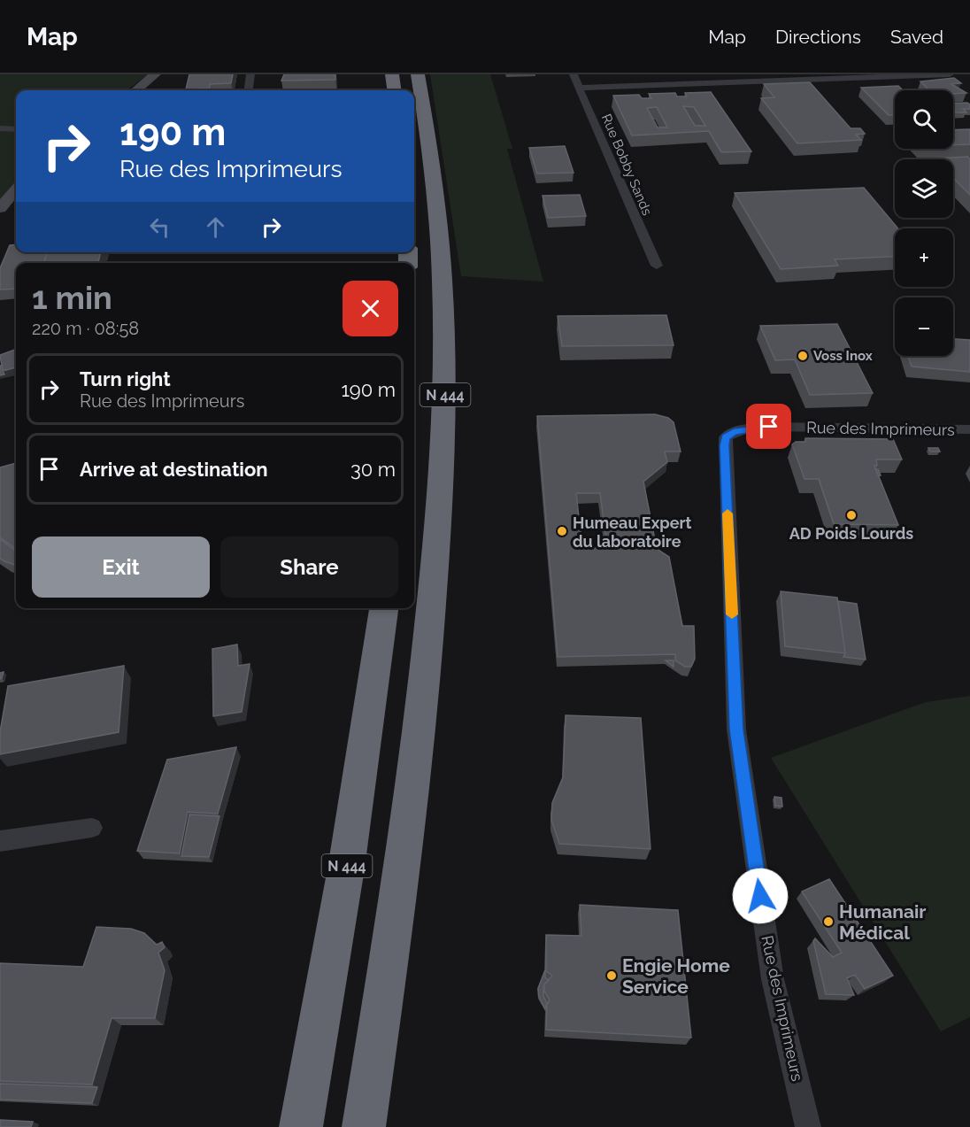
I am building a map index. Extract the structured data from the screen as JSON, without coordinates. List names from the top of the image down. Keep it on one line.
{"streets":{"highway":["N 444"],"street":["Rue Bobby Sands","Rue des Imprimeurs"]},"places":["Voss Inox","AD Poids Lourds","Humeau Expert du laboratoire","Humanair Médical","Engie Home Service"],"page":{"header":"Map","nav":["Map","Directions","Saved"],"map_buttons":["+","−"],"turn":["190 m","Rue des Imprimeurs"],"heading":["1 min","220 m · 08:58"],"list":[{"name":"Turn right","note":"Rue des Imprimeurs","value":"190 m"},{"name":"Arrive at destination","value":"30 m"}],"buttons":["Exit","Share"]}}
